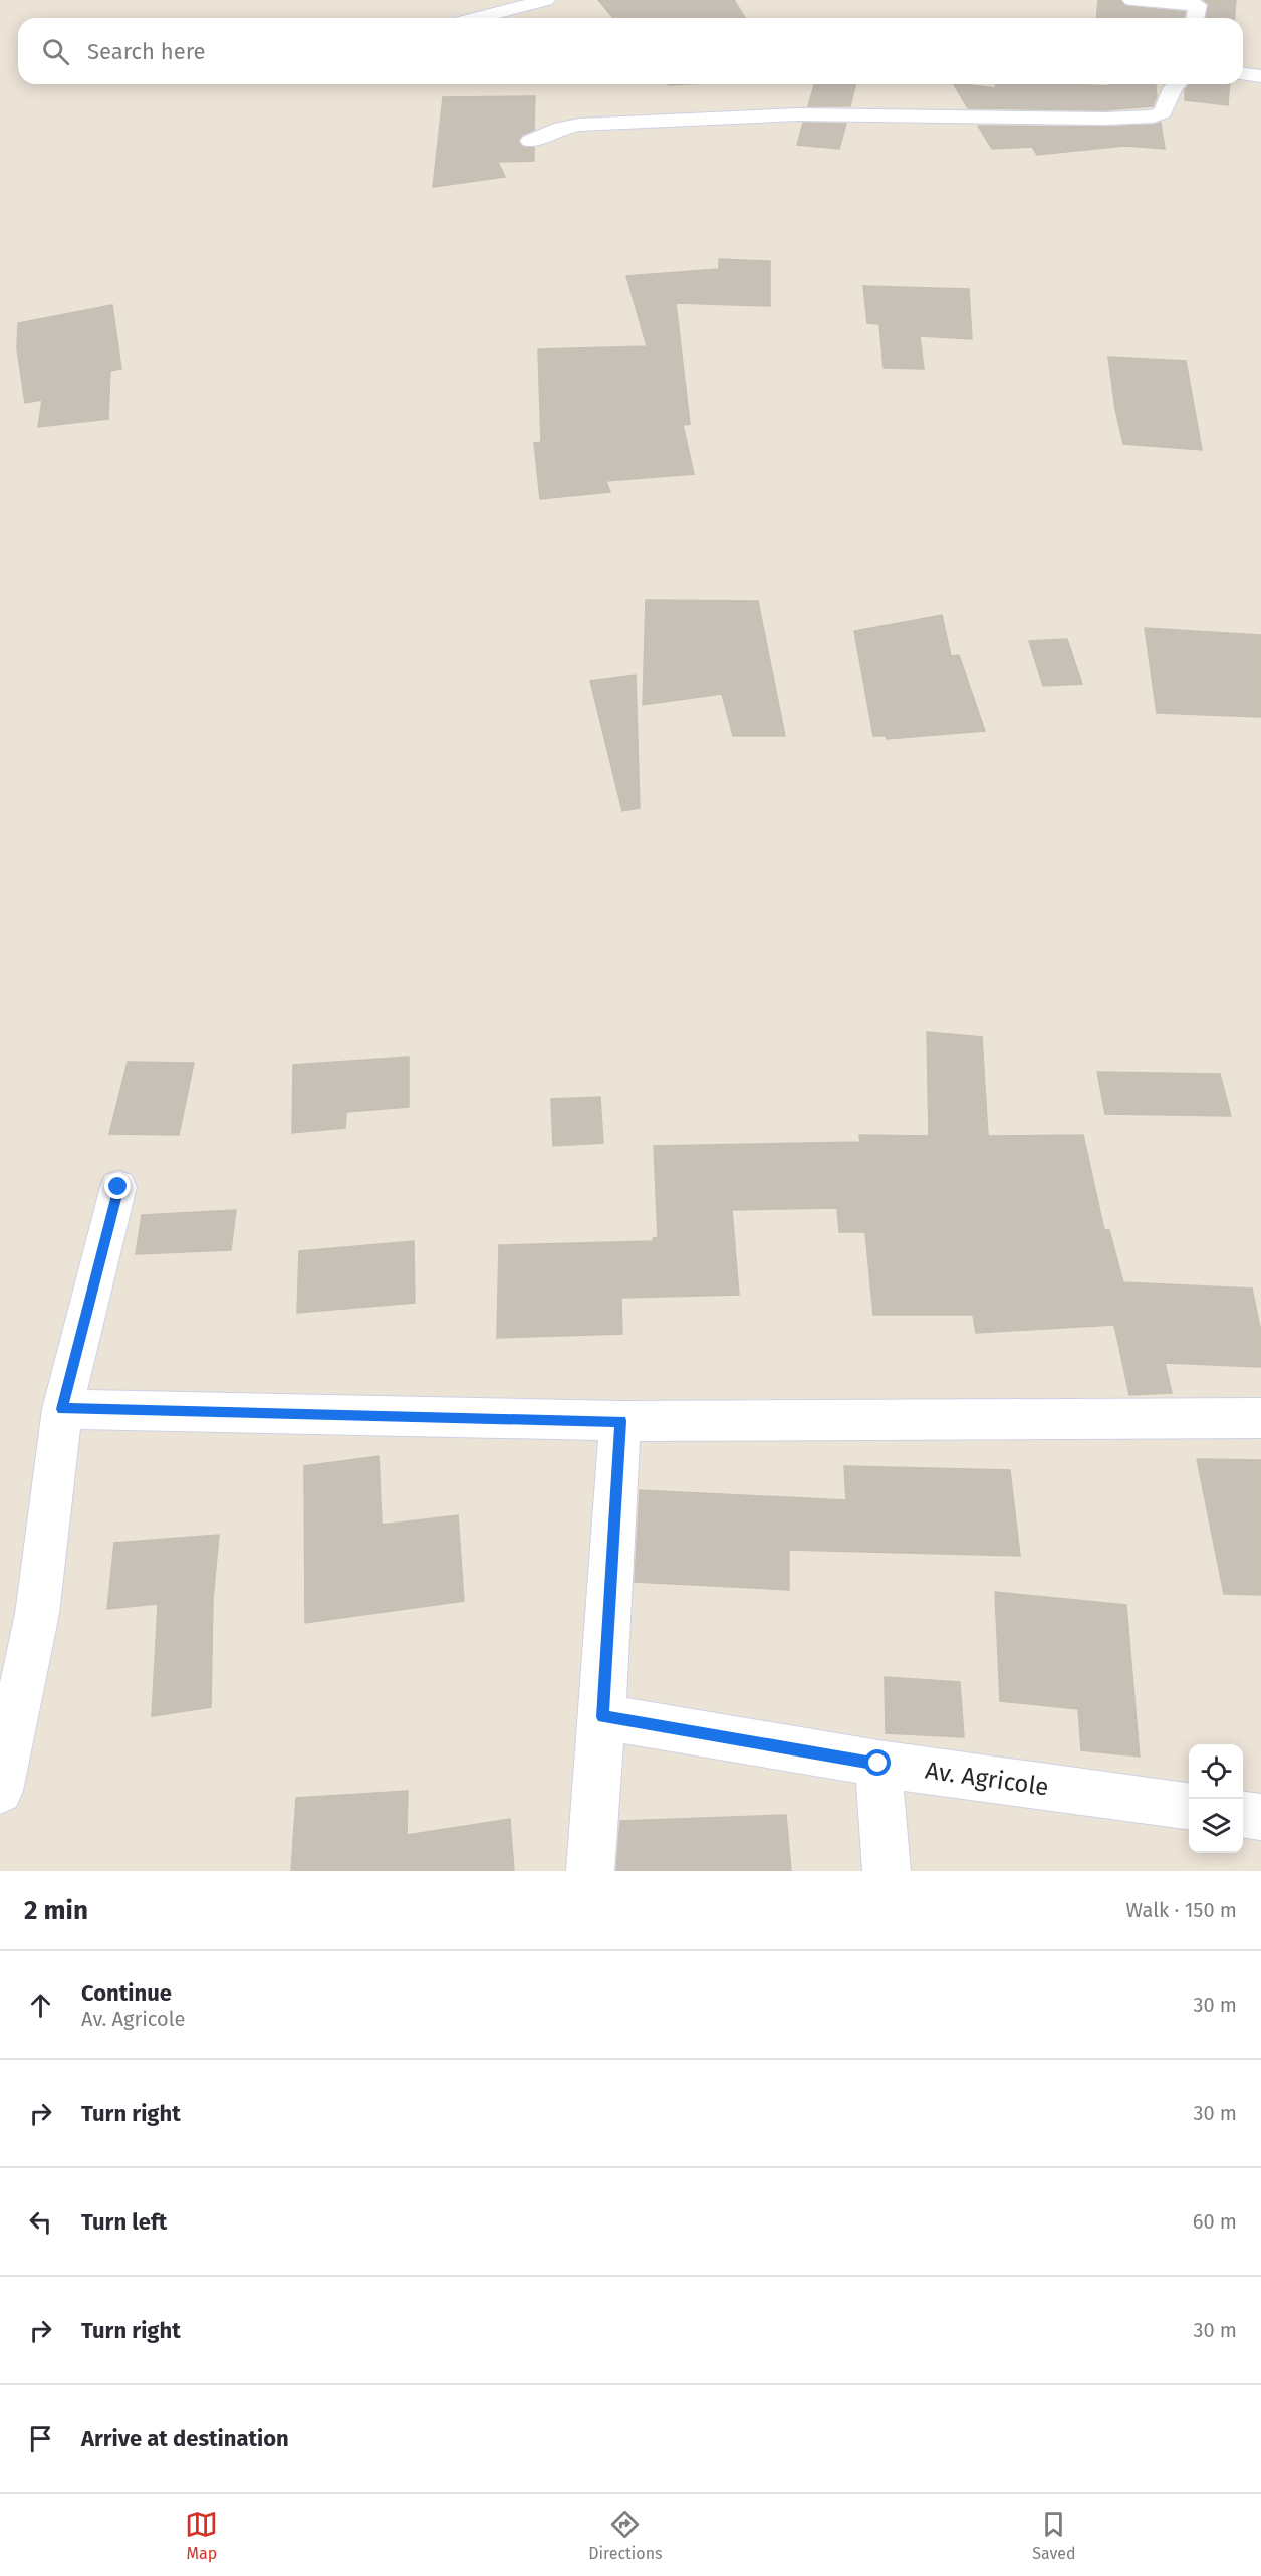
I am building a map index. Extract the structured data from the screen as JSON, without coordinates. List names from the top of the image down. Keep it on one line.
{"streets":{"street":["Av. Agricole"]},"page":{"search":"Search here","heading":["2 min","Walk · 150 m"],"list":[["Continue","Av. Agricole","30 m"],["Turn right","30 m"],["Turn left","60 m"],["Turn right","30 m"],"Arrive at destination"],"nav":["Map","Directions","Saved"]}}
